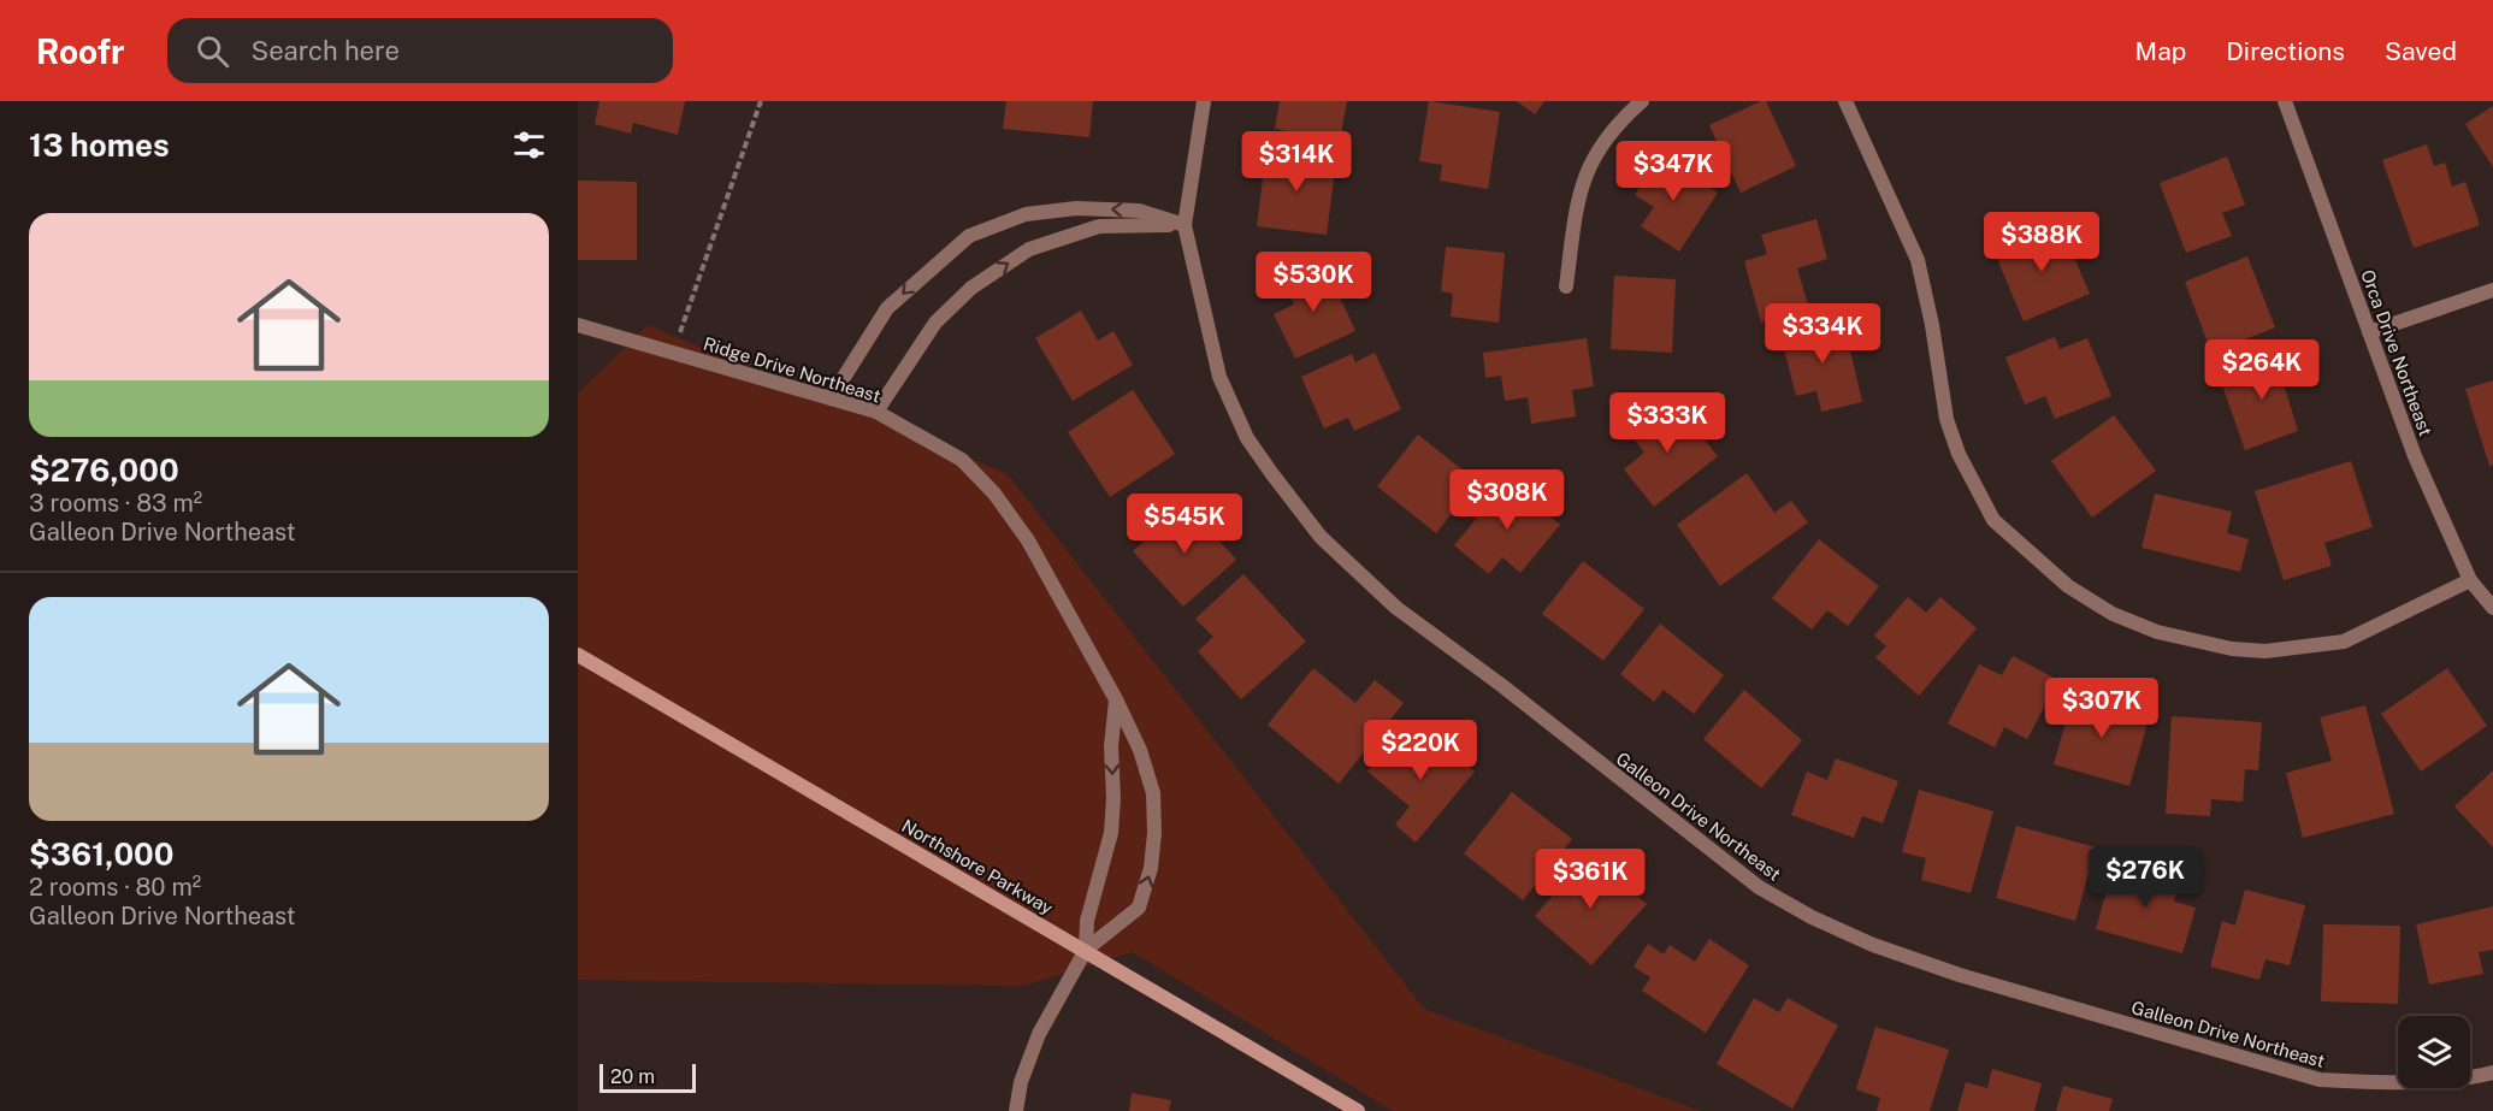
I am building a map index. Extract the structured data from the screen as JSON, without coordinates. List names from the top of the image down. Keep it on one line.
{"streets":{"street":["Orca Drive Northeast","Ridge Drive Northeast","Galleon Drive Northeast","Northshore Parkway"]},"crossings":[["Ridge Drive Northeast","Northshore Parkway"]],"scale_bar":"20 m","page":{"header":"Roofr","search":"Search here","nav":["Map","Directions","Saved"],"heading":"13 homes","price":["$314K","$347K","$388K","$530K","$334K","$264K","$333K","$308K","$545K","$307K","$220K","$276K","$361K"],"list":[{"name":"$276,000","note":"3 rooms · 83 m² · Galleon Drive Northeast"},{"name":"$361,000","note":"2 rooms · 80 m² · Galleon Drive Northeast"}],"scale":"20 m"}}
